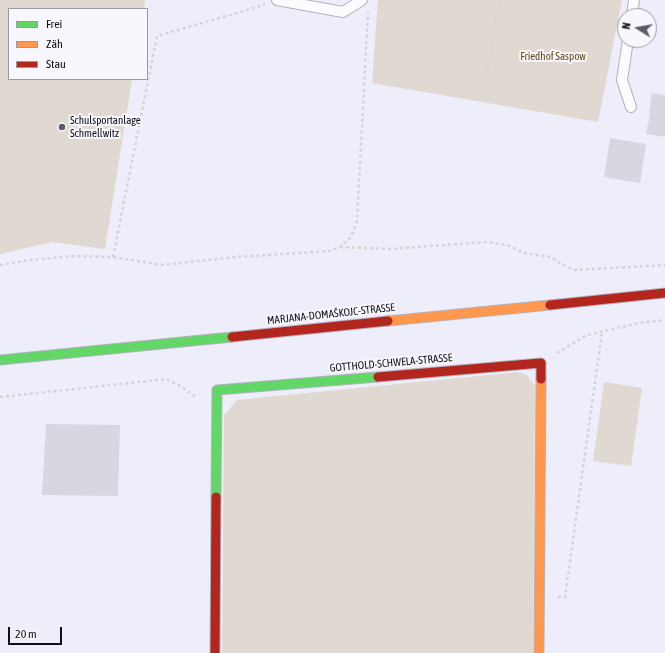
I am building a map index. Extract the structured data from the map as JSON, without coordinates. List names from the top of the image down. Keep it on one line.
{"streets":{"street":["MARJANA-DOMAŠKOJC-STRASSE","GOTTHOLD-SCHWELA-STRASSE"]},"parks":["Friedhof Saspow"],"places":["Schulsportanlage Schmellwitz"],"legend":["Frei","Zäh","Stau"],"scale_bar":"20 m","north":"left"}
